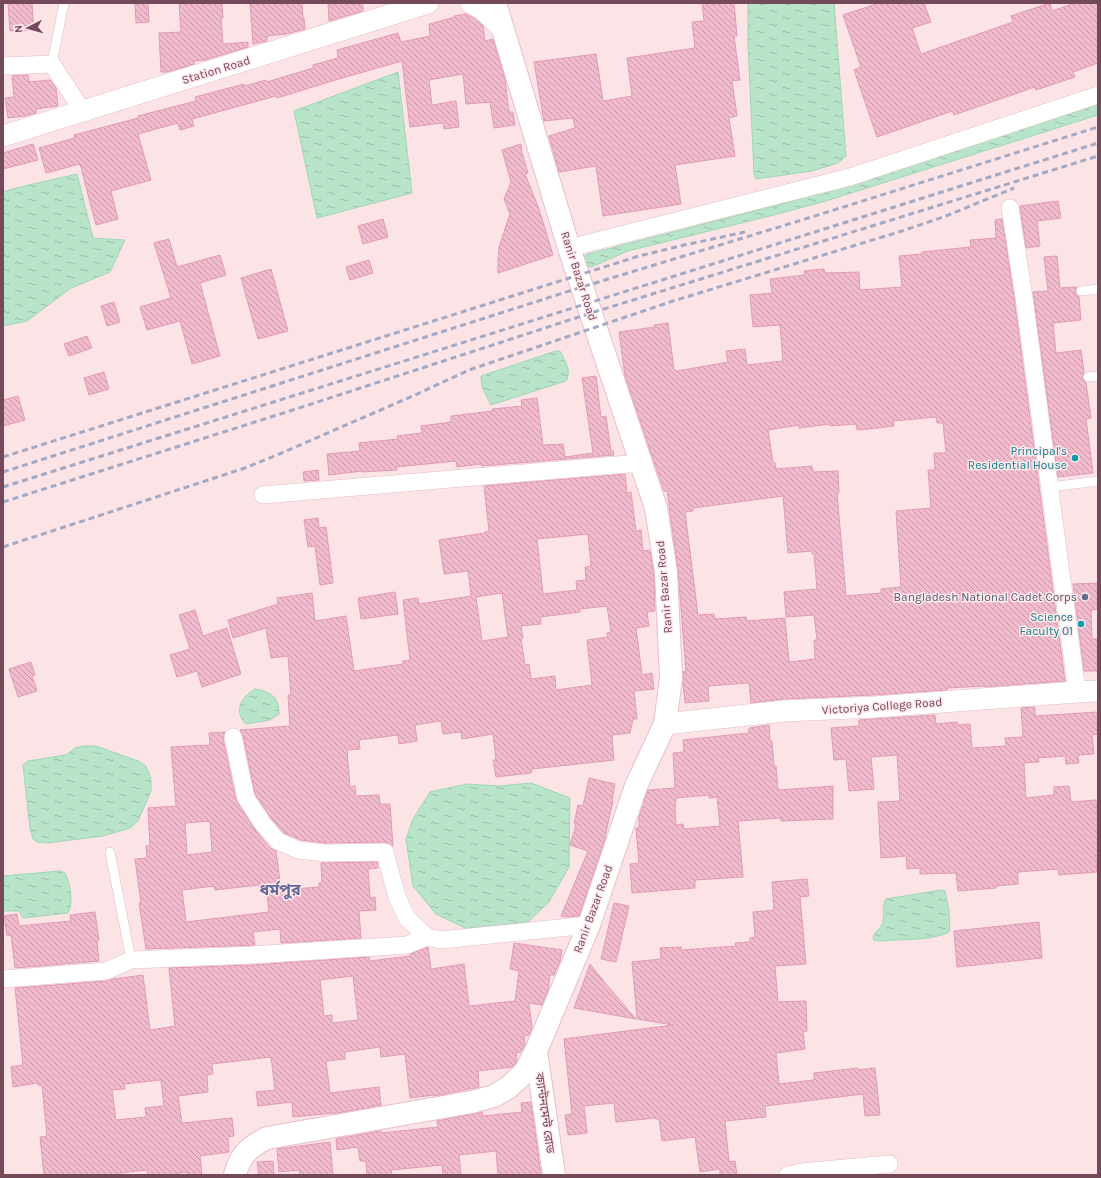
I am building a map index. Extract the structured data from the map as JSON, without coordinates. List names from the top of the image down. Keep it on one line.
{"streets":{"main road":["Ranir Bazar Road","ক্যান্টনমেন্ট রোড"],"street":["Station Road","Victoriya College Road"]},"crossings":[["Ranir Bazar Road","Victoriya College Road"],["Ranir Bazar Road","ক্যান্টনমেন্ট রোড"]],"districts":["ধর্মপুর"],"places":["Principal's Residential House","Bangladesh National Cadet Corps","Science Faculty 01"],"north":"left"}
